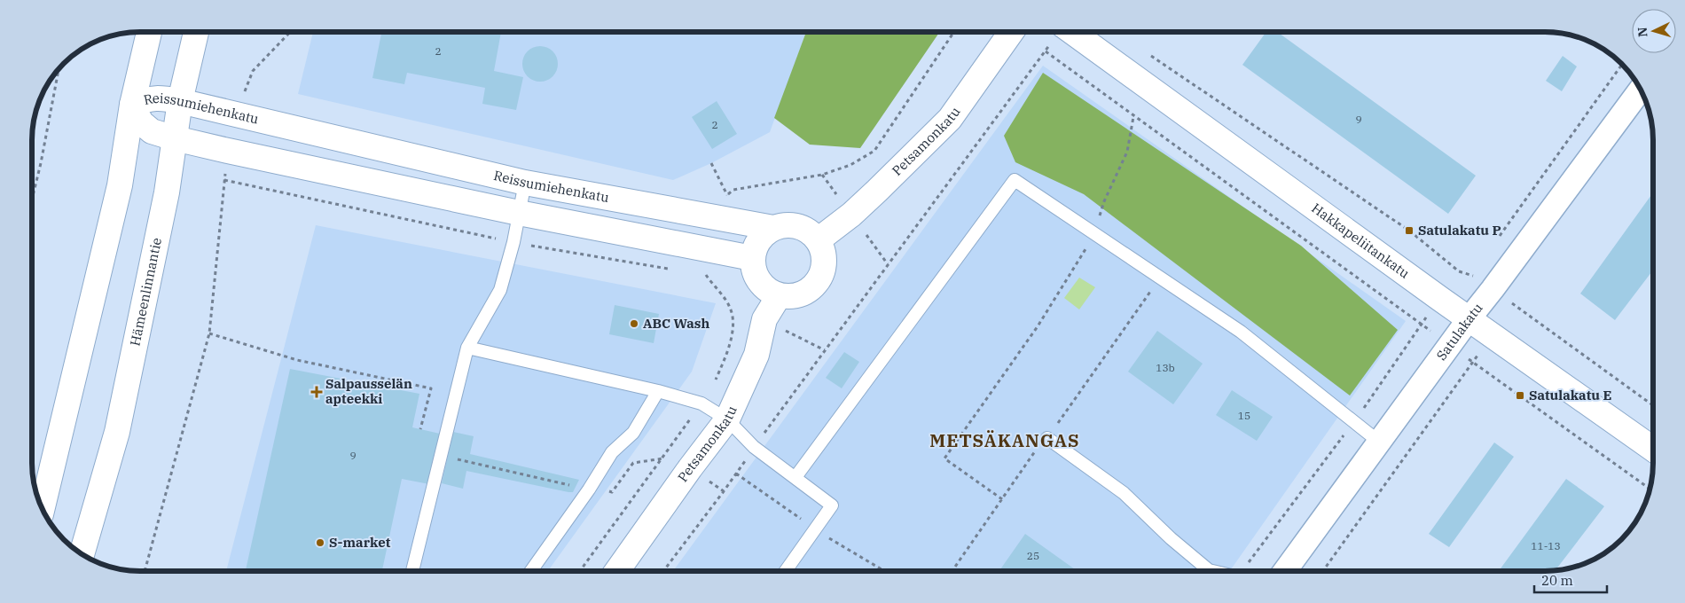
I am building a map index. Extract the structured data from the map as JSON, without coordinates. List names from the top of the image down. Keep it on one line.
{"streets":{"street":["Reissumiehenkatu","Petsamonkatu","Hakkapeliitankatu","Hämeenlinnantie","Satulakatu"]},"crossings":[["Reissumiehenkatu","Petsamonkatu"],["Reissumiehenkatu","Hämeenlinnantie"],["Hakkapeliitankatu","Satulakatu"]],"districts":["METSÄKANGAS"],"places":{"transit":["Satulakatu P","Satulakatu E"],"other":["ABC Wash","S-market"],"health":["Salpausselän apteekki"]},"house_numbers":["2","9","2","13b","15","9","11-13","25"],"scale_bar":"20 m","north":"left"}
